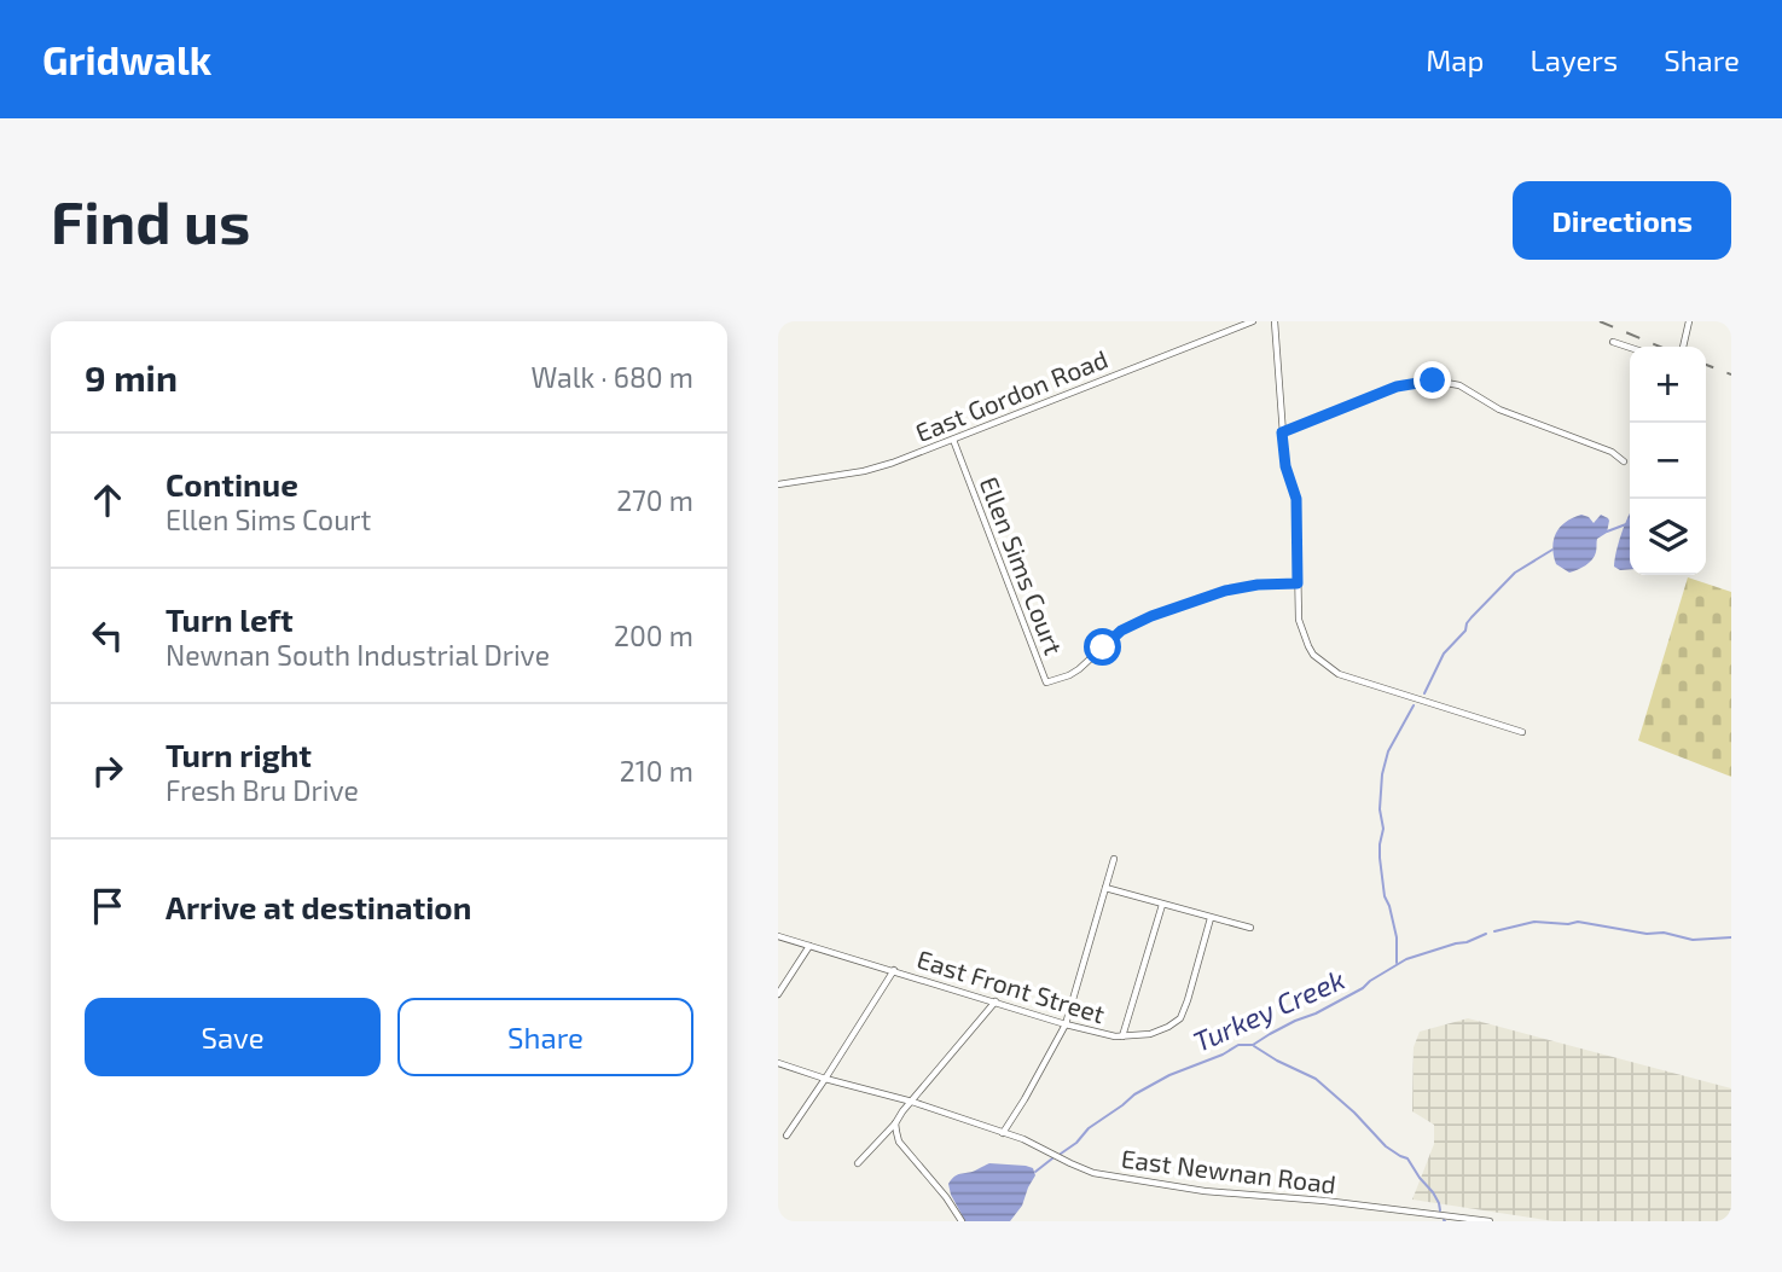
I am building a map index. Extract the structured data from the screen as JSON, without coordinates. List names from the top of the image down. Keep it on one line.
{"streets":{"street":["East Gordon Road","Ellen Sims Court","East Front Street","East Newnan Road"]},"crossings":[["East Gordon Road","Ellen Sims Court"]],"water":["Turkey Creek"],"page":{"header":"Gridwalk","nav":["Map","Layers","Share"],"buttons":["Directions",["Save","Share"]],"title":"Find us","heading":["9 min","Walk · 680 m"],"map_buttons":["+","−"],"list":[["Continue","Ellen Sims Court","270 m"],["Turn left","Newnan South Industrial Drive","200 m"],["Turn right","Fresh Bru Drive","210 m"],"Arrive at destination"]}}
